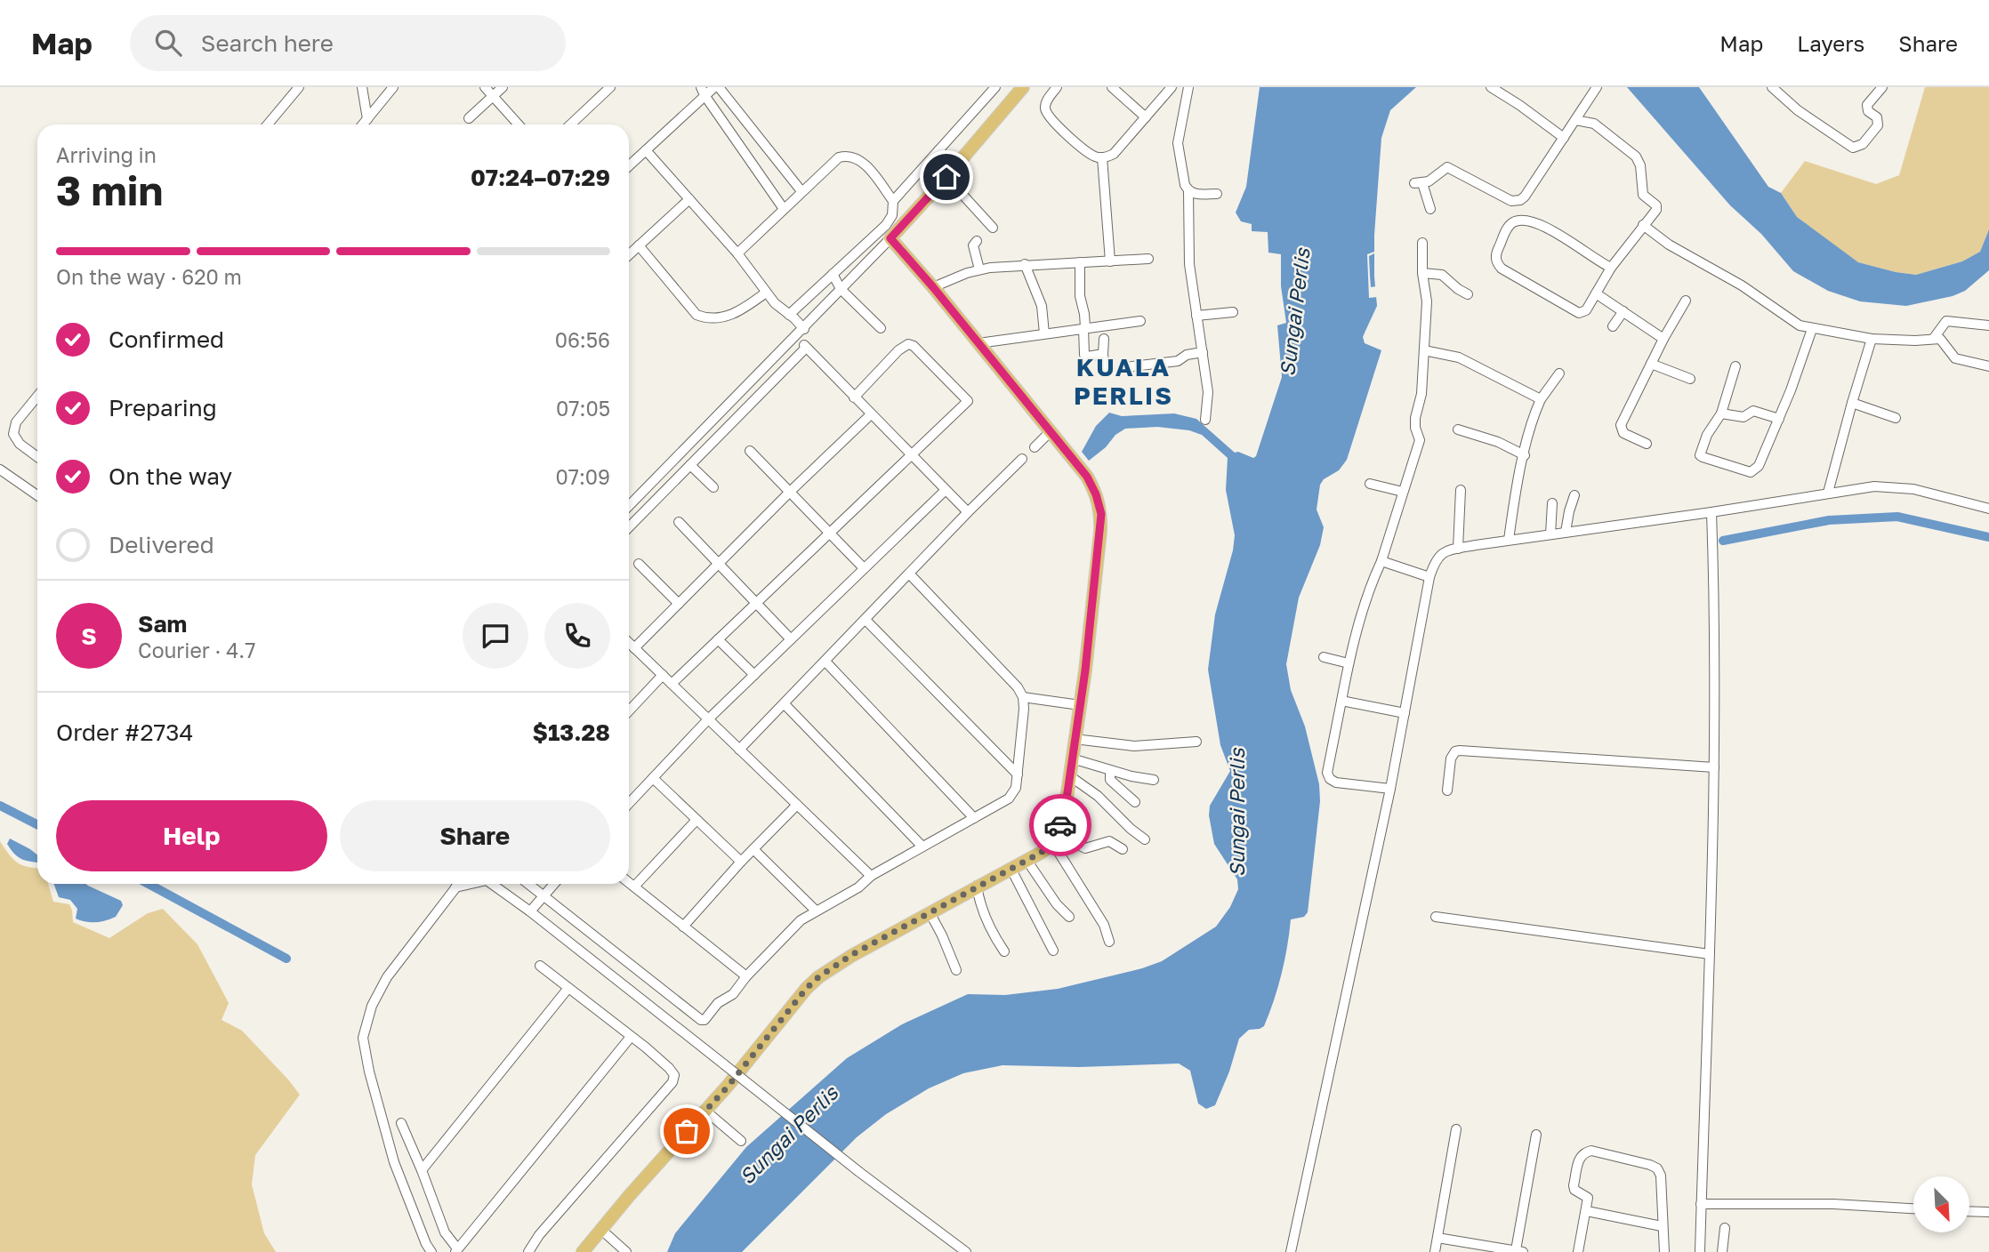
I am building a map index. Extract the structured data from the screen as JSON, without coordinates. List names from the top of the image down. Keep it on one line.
{"districts":["KUALA PERLIS"],"water":["Sungai Perlis"],"north":"bottom right","page":{"header":"Map","search":"Search here","nav":["Map","Layers","Share"],"heading":["3 min","Arriving in","07:24–07:29"],"panel":["Sam","Courier · 4.7","Order #2734","$13.28"],"bar":"On the way · 620 m","list":[["Confirmed","06:56"],["Preparing","07:05"],["On the way","07:09"],"Delivered"],"round":"S","buttons":["Help","Share"]}}
